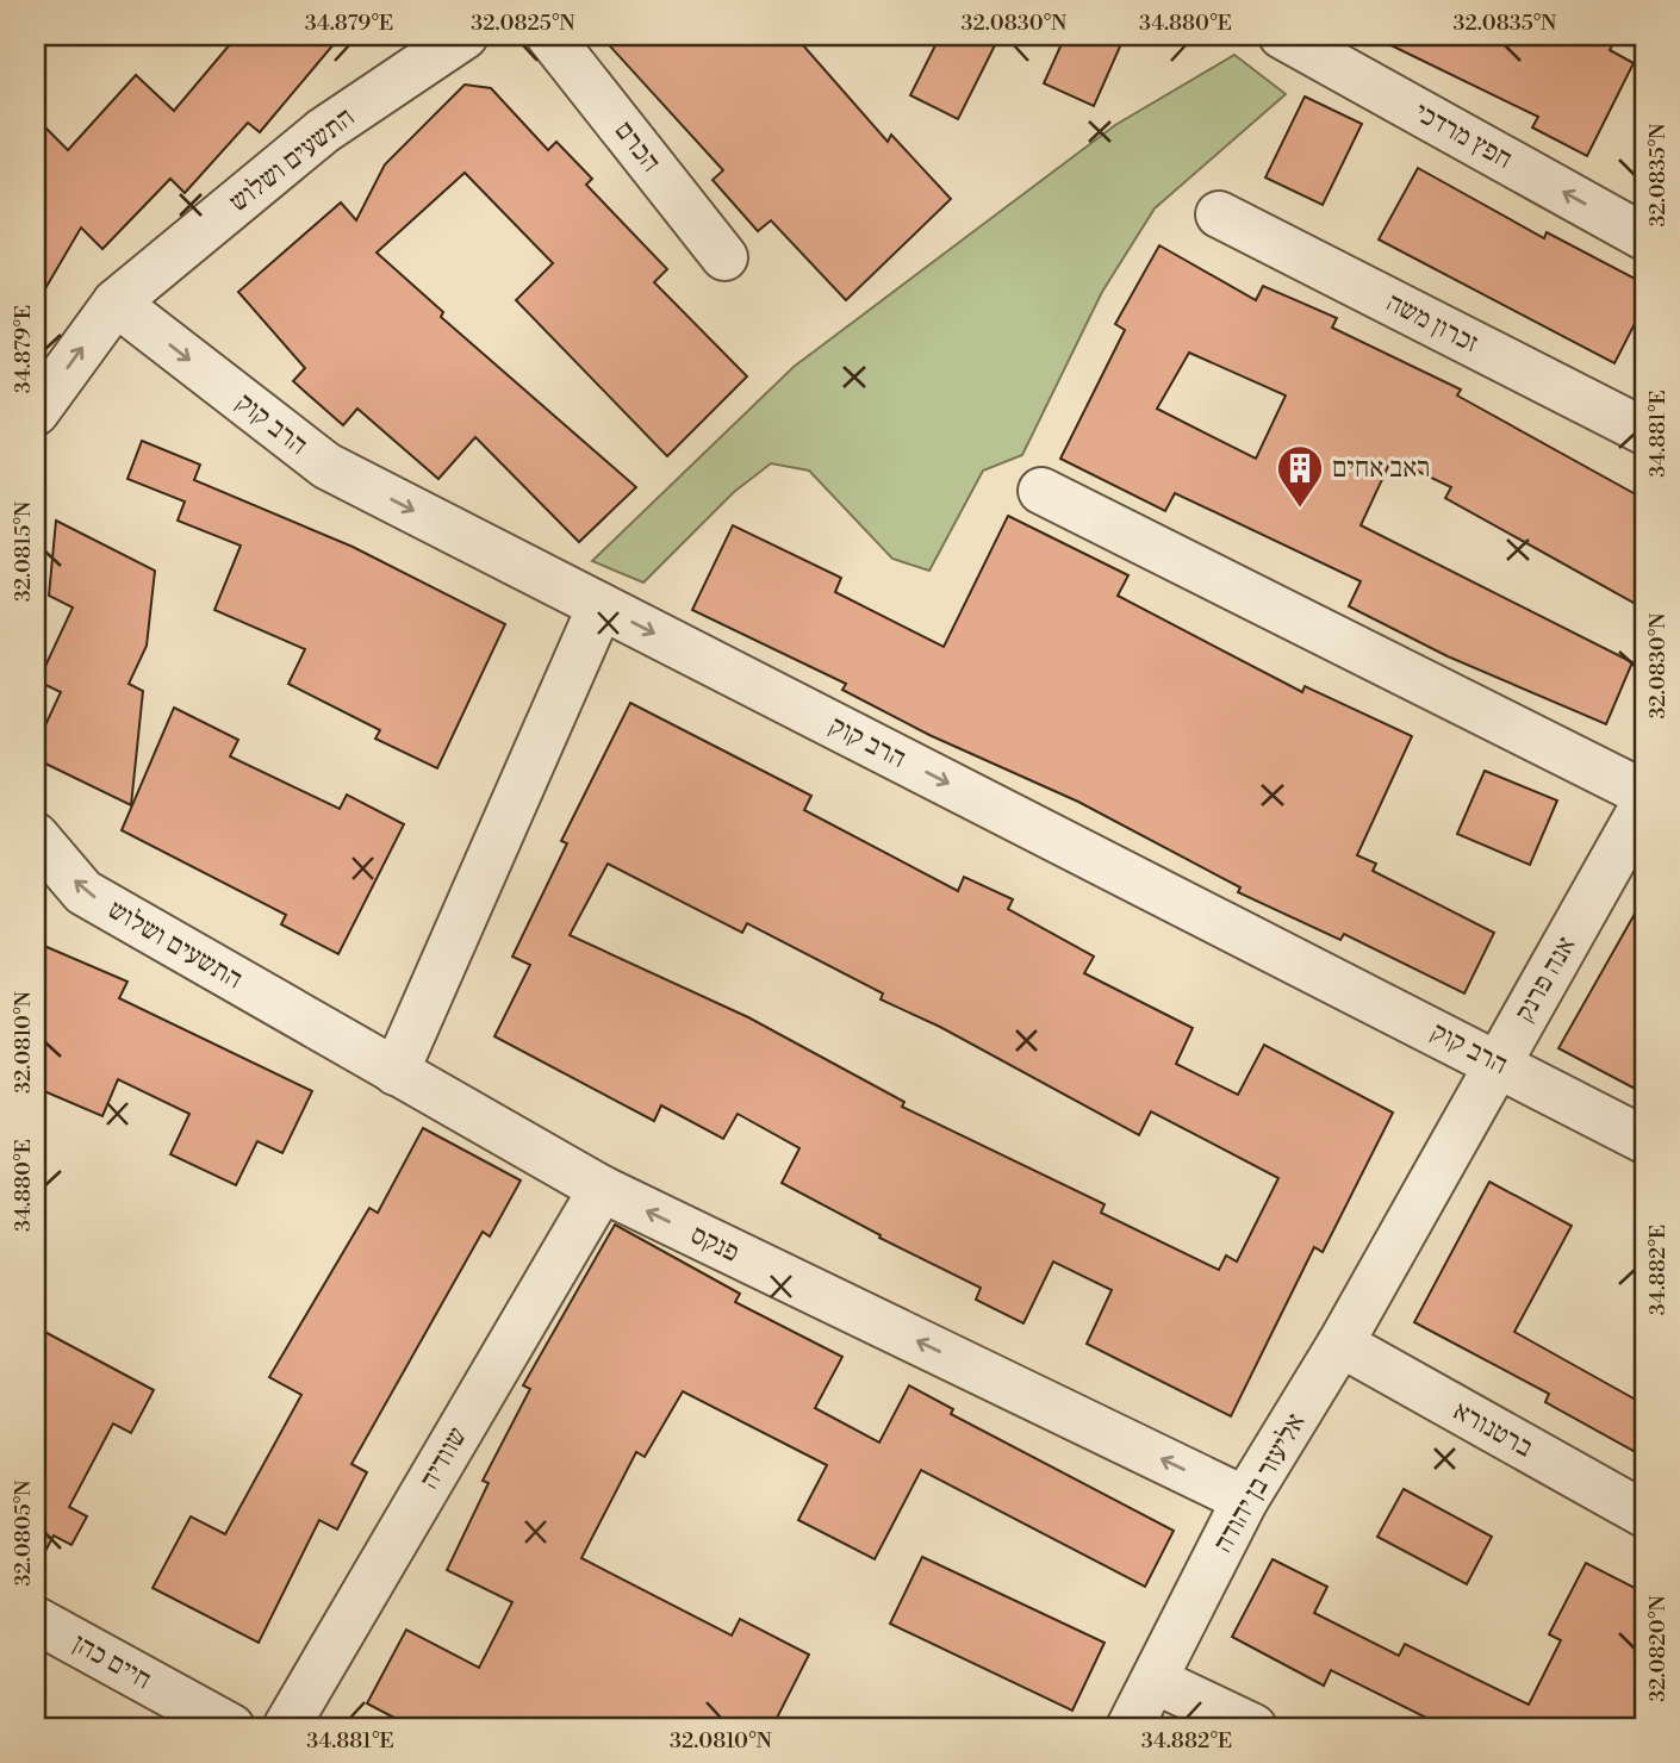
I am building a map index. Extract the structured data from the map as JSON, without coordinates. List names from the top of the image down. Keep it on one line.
{"streets":{"street":["חפץ מרדכי","הכרם","התשעים ושלוש","זכרון משה","הרב קוק","אנה פרנק","פנקס","ברטנורא","שוודיה","אליעזר בן יהודה","חיים כהן"]},"crossings":[["התשעים ושלוש","הרב קוק"],["התשעים ושלוש","פנקס"],["הרב קוק","אנה פרנק"],["אנה פרנק","אליעזר בן יהודה"],["פנקס","שוודיה"],["פנקס","אליעזר בן יהודה"],["ברטנורא","אליעזר בן יהודה"]],"one_way":["חפץ מרדכי","פנקס"],"places":{"building":["ראב אחים"]},"coordinates":["34.879°E","32.0825°N","32.0830°N","34.880°E","32.0835°N","34.881°E","32.0815°N","32.0810°N","34.882°E","32.0805°N","32.0820°N"]}
